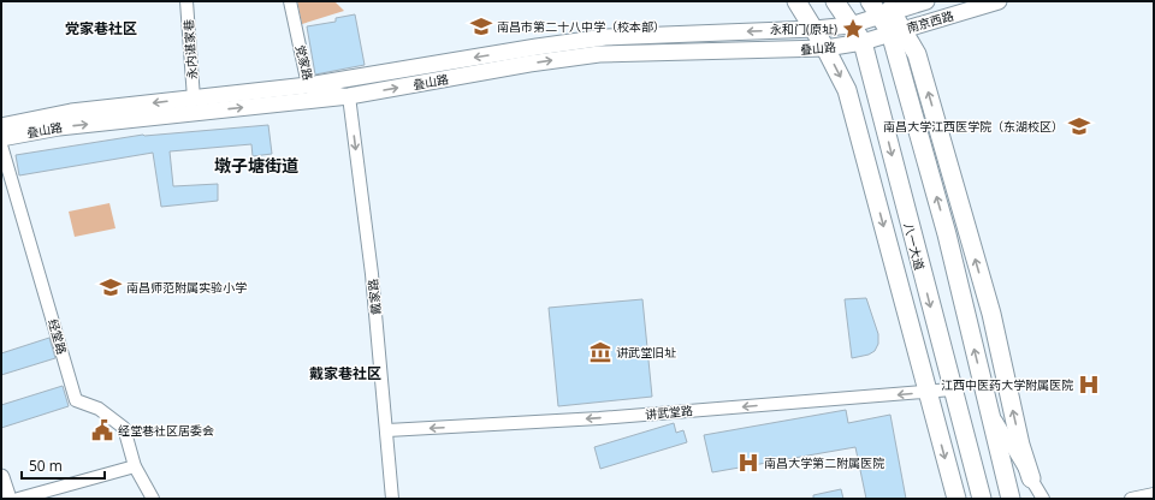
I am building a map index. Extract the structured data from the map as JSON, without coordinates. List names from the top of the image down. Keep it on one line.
{"streets":{"highway":["八一大道"],"main road":["南京西路","叠山路"],"street":["永内谌家巷","党家路","戴家路","经堂路","讲武堂路"]},"crossings":[["南京西路","叠山路"],["南京西路","八一大道"],["叠山路","永内谌家巷"],["叠山路","党家路"],["叠山路","八一大道"],["叠山路","戴家路"],["党家路","戴家路"],["八一大道","讲武堂路"],["戴家路","讲武堂路"]],"one_way":["戴家路","讲武堂路"],"districts":["党家巷社区","墩子塘街道","戴家巷社区"],"places":{"school or university":["南昌市第二十八中学（校本部）","南昌大学江西医学院（东湖校区）","南昌师范附属实验小学"],"place":["永和门(原址)"],"museum":["讲武堂旧址"],"hospital":["江西中医药大学附属医院","南昌大学第二附属医院"],"public building":["经堂巷社区居委会"]},"scale_bar":"50 m"}
